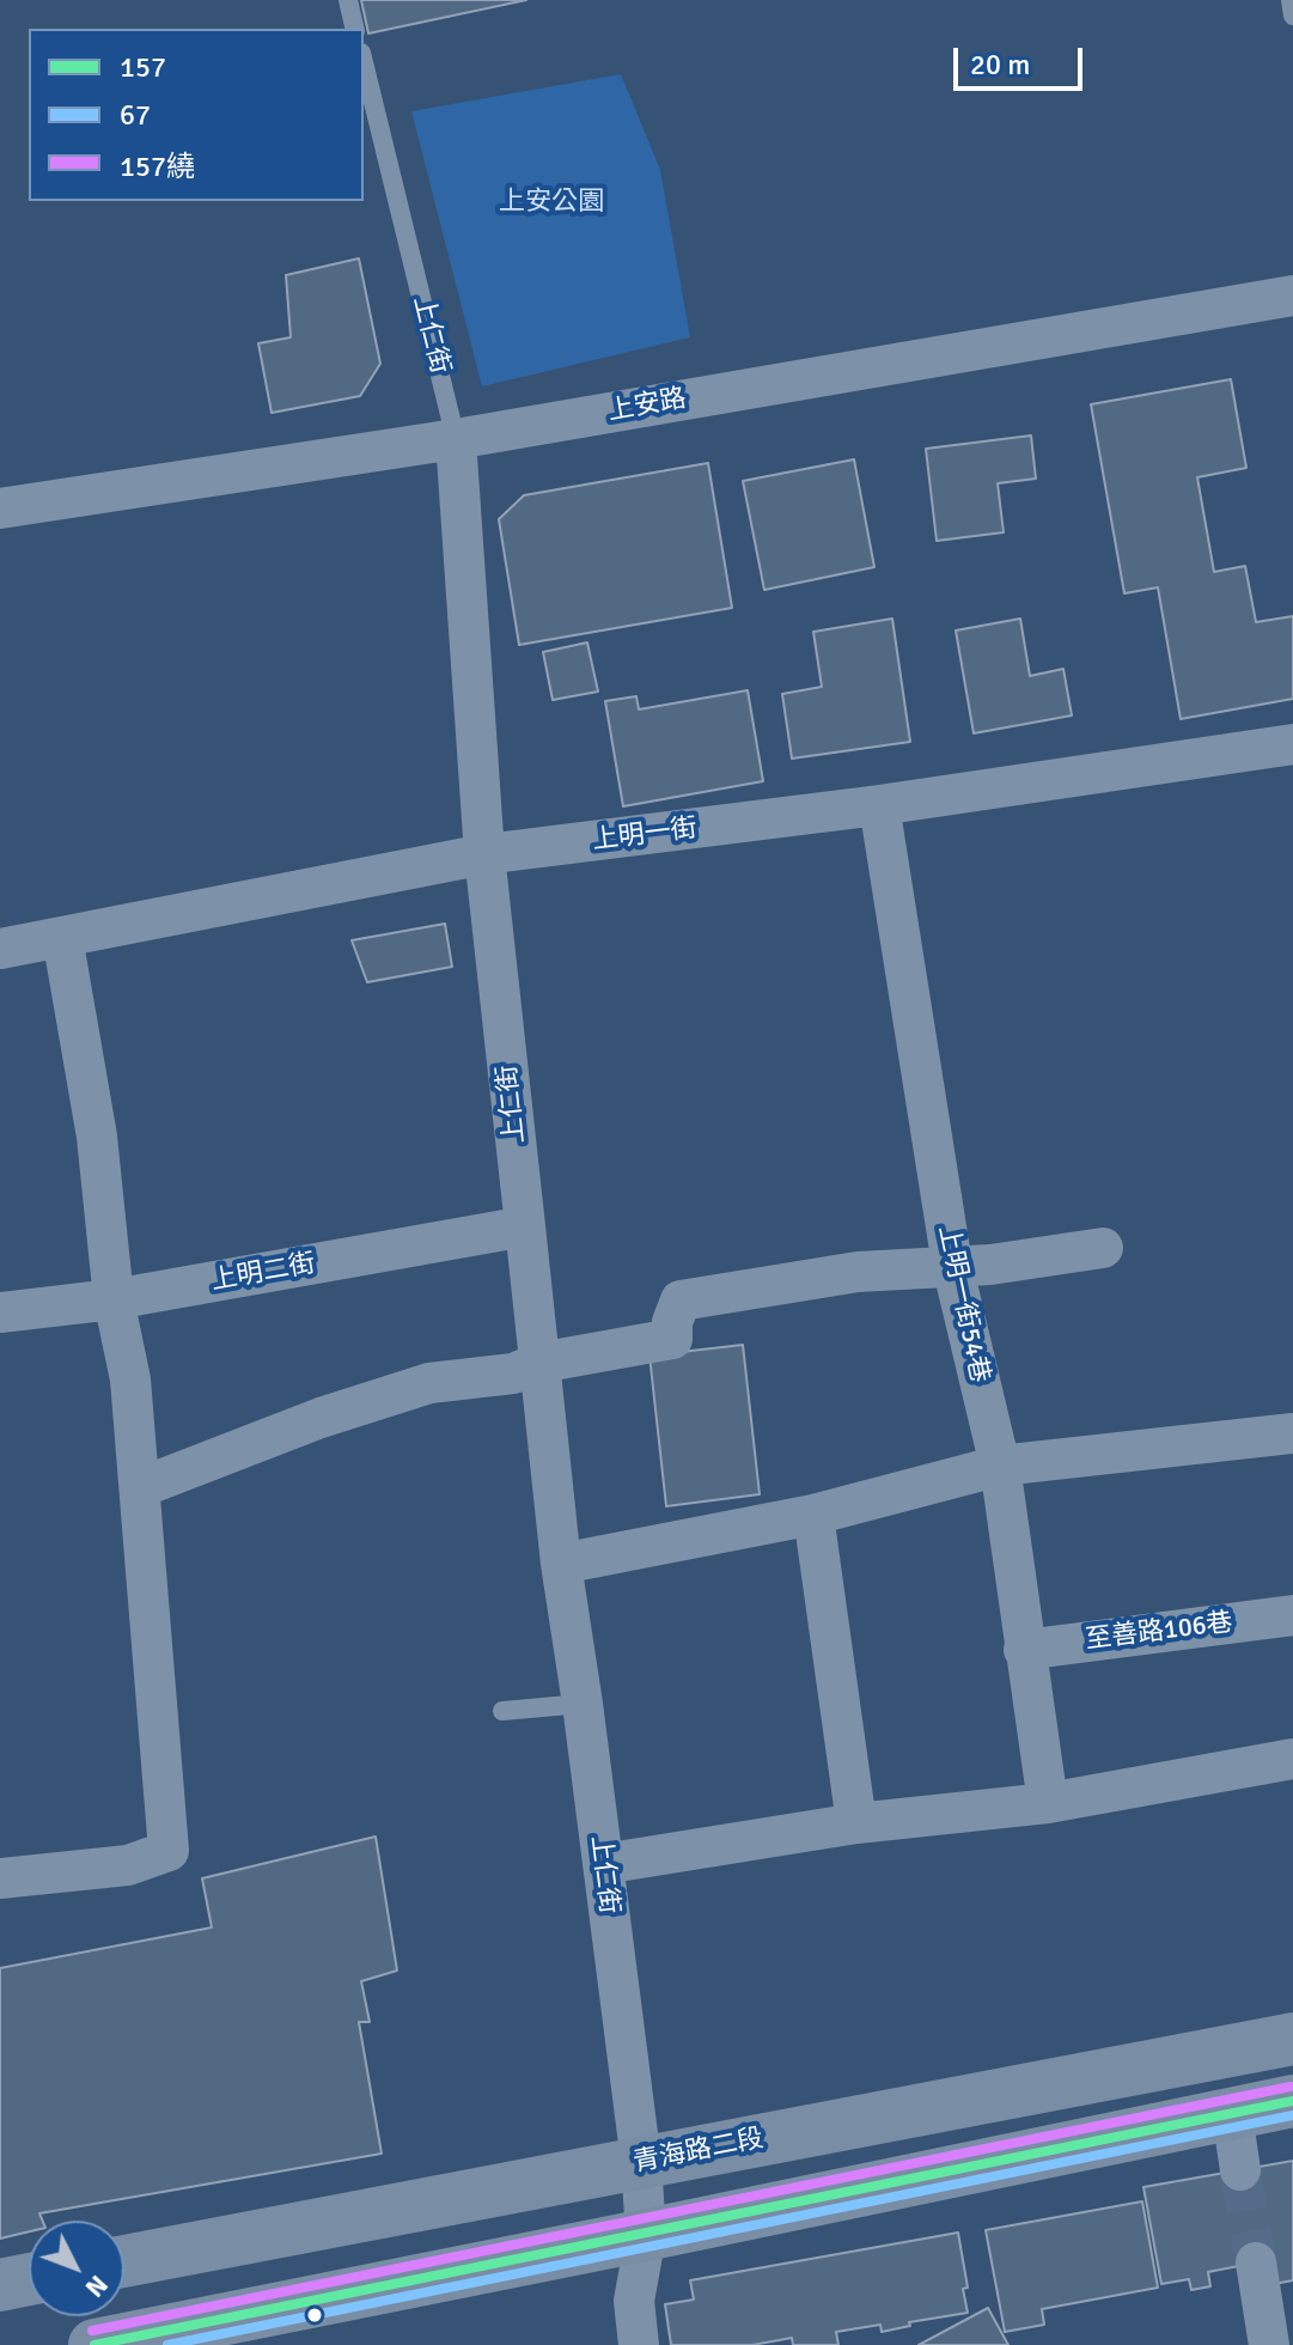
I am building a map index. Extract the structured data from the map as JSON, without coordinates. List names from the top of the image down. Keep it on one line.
{"streets":{"main road":["青海路二段"],"street":["上仁街","上安路","上明一街","上明二街","上明一街54巷","至善路106巷"]},"crossings":[["上仁街","上安路"],["上仁街","上明一街"],["上仁街","上明二街"],["上仁街","青海路二段"],["上明一街","上明一街54巷"],["上明一街54巷","至善路106巷"]],"parks":["上安公園"],"lines":["transit line 157繞","transit line 157","transit line 67"],"legend":["157","67","157繞"],"scale_bar":"20 m","north":"bottom right"}
